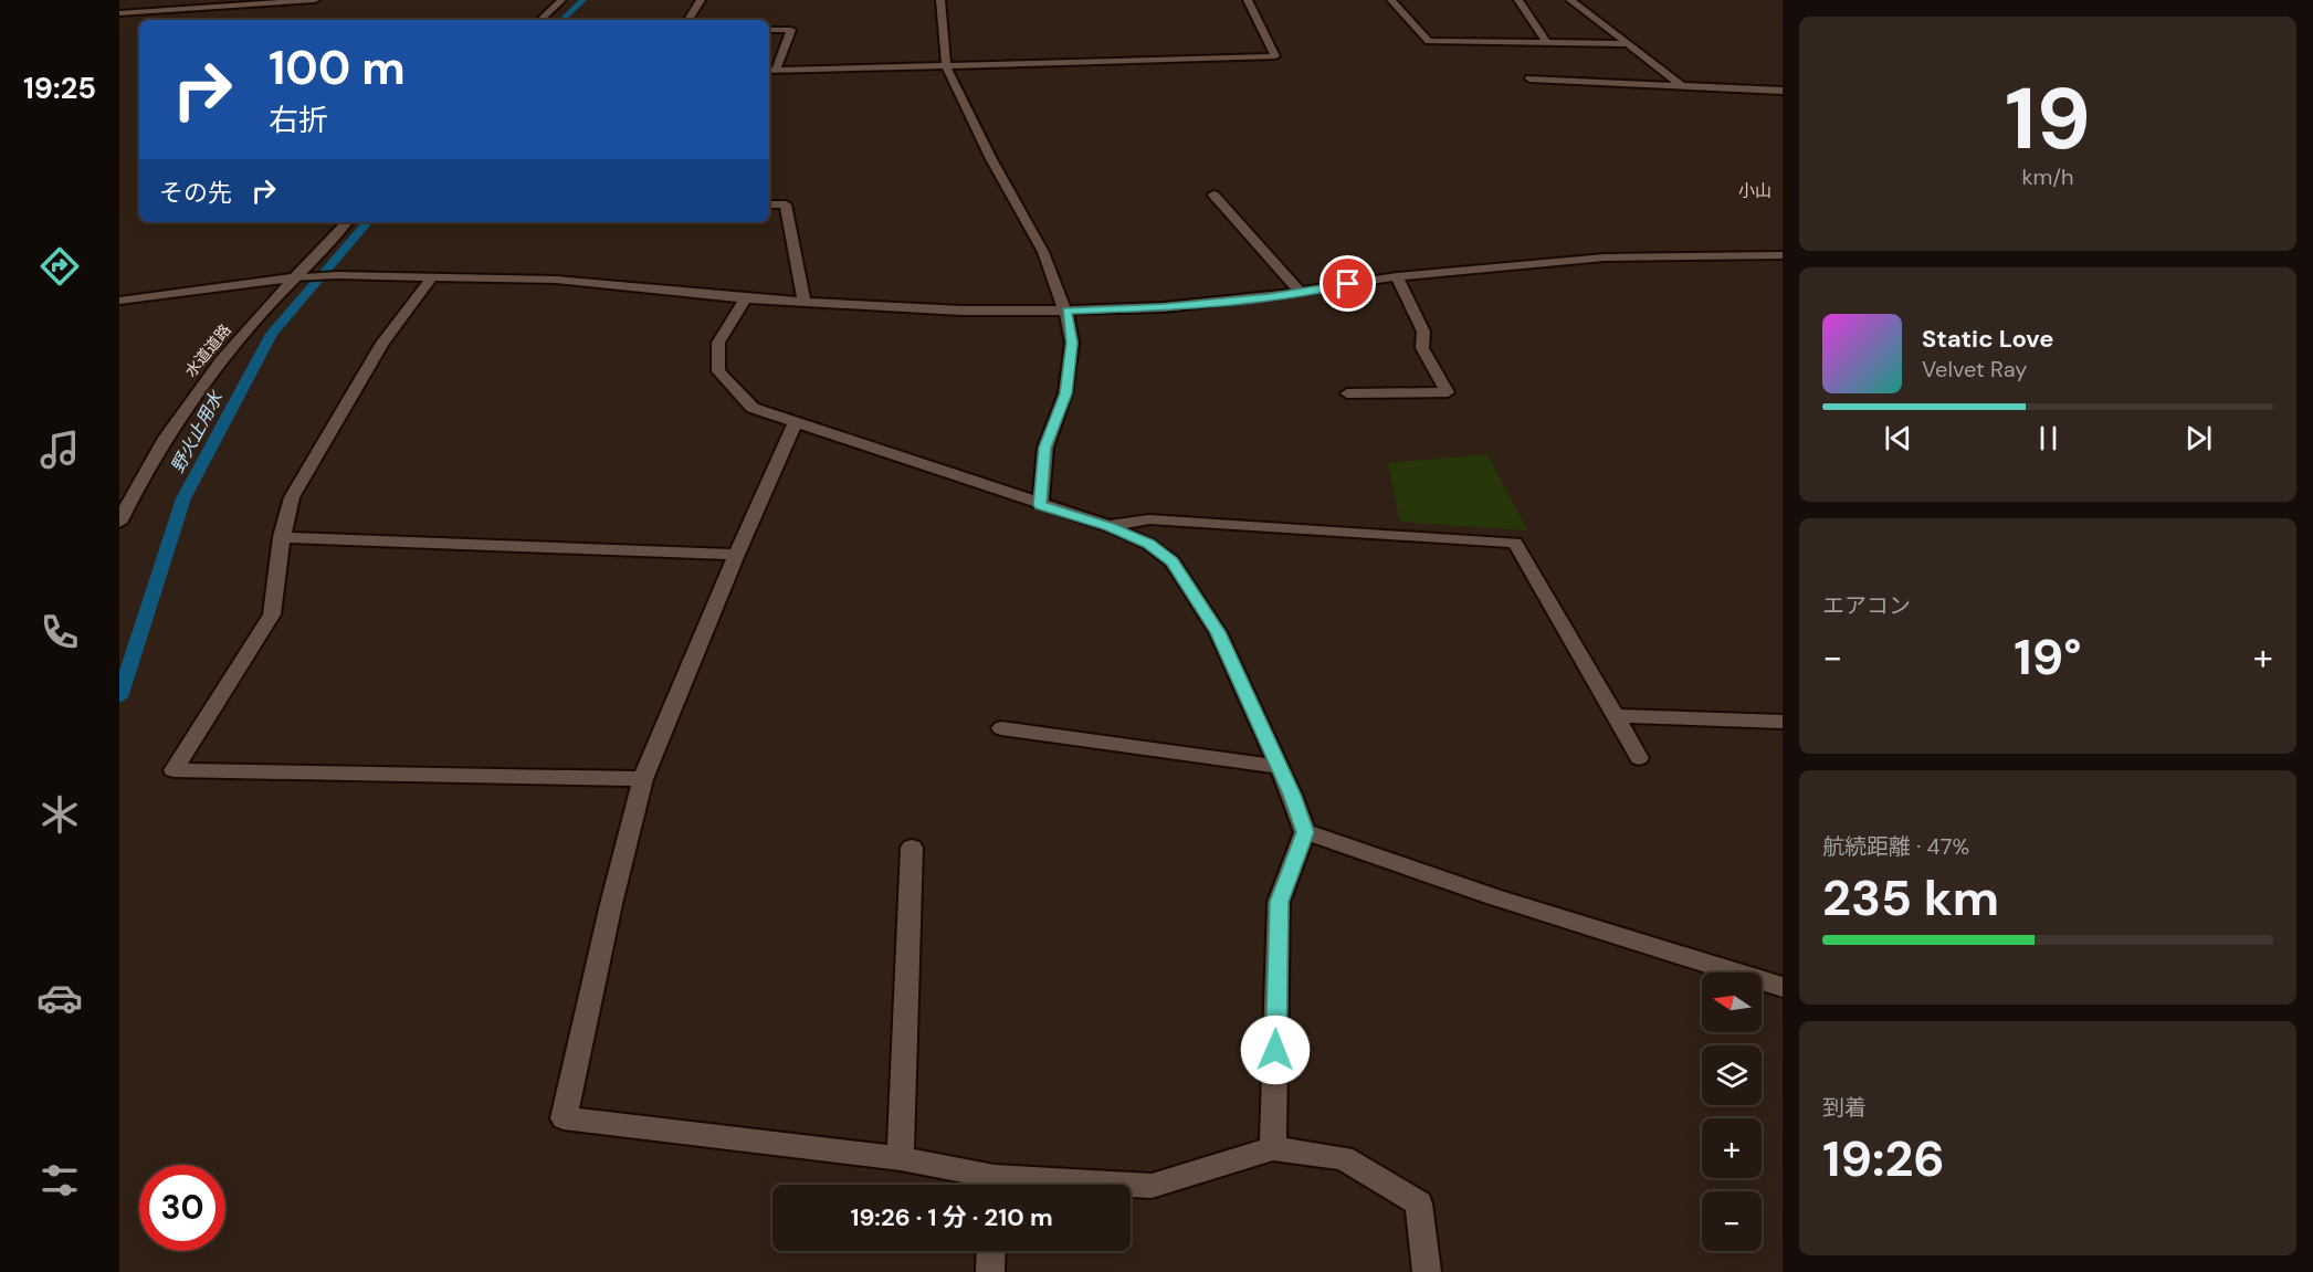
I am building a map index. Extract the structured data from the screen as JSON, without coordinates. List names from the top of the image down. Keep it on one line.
{"streets":{"street":["水道道路"]},"districts":["小山"],"water":["野火止用水"],"north":"left","page":{"tabs":"19:25","tile":[["19","km/h"],"エアコン",["航続距離 · 47%","235 km"],["到着","19:26"]],"turn":["100 m","右折"],"then":"その先","song":["Static Love","Velvet Ray"],"heat":["−","19°","+"],"map_buttons":["+","−"],"limit":"30","trip":"19:26 · 1 分 · 210 m"}}
